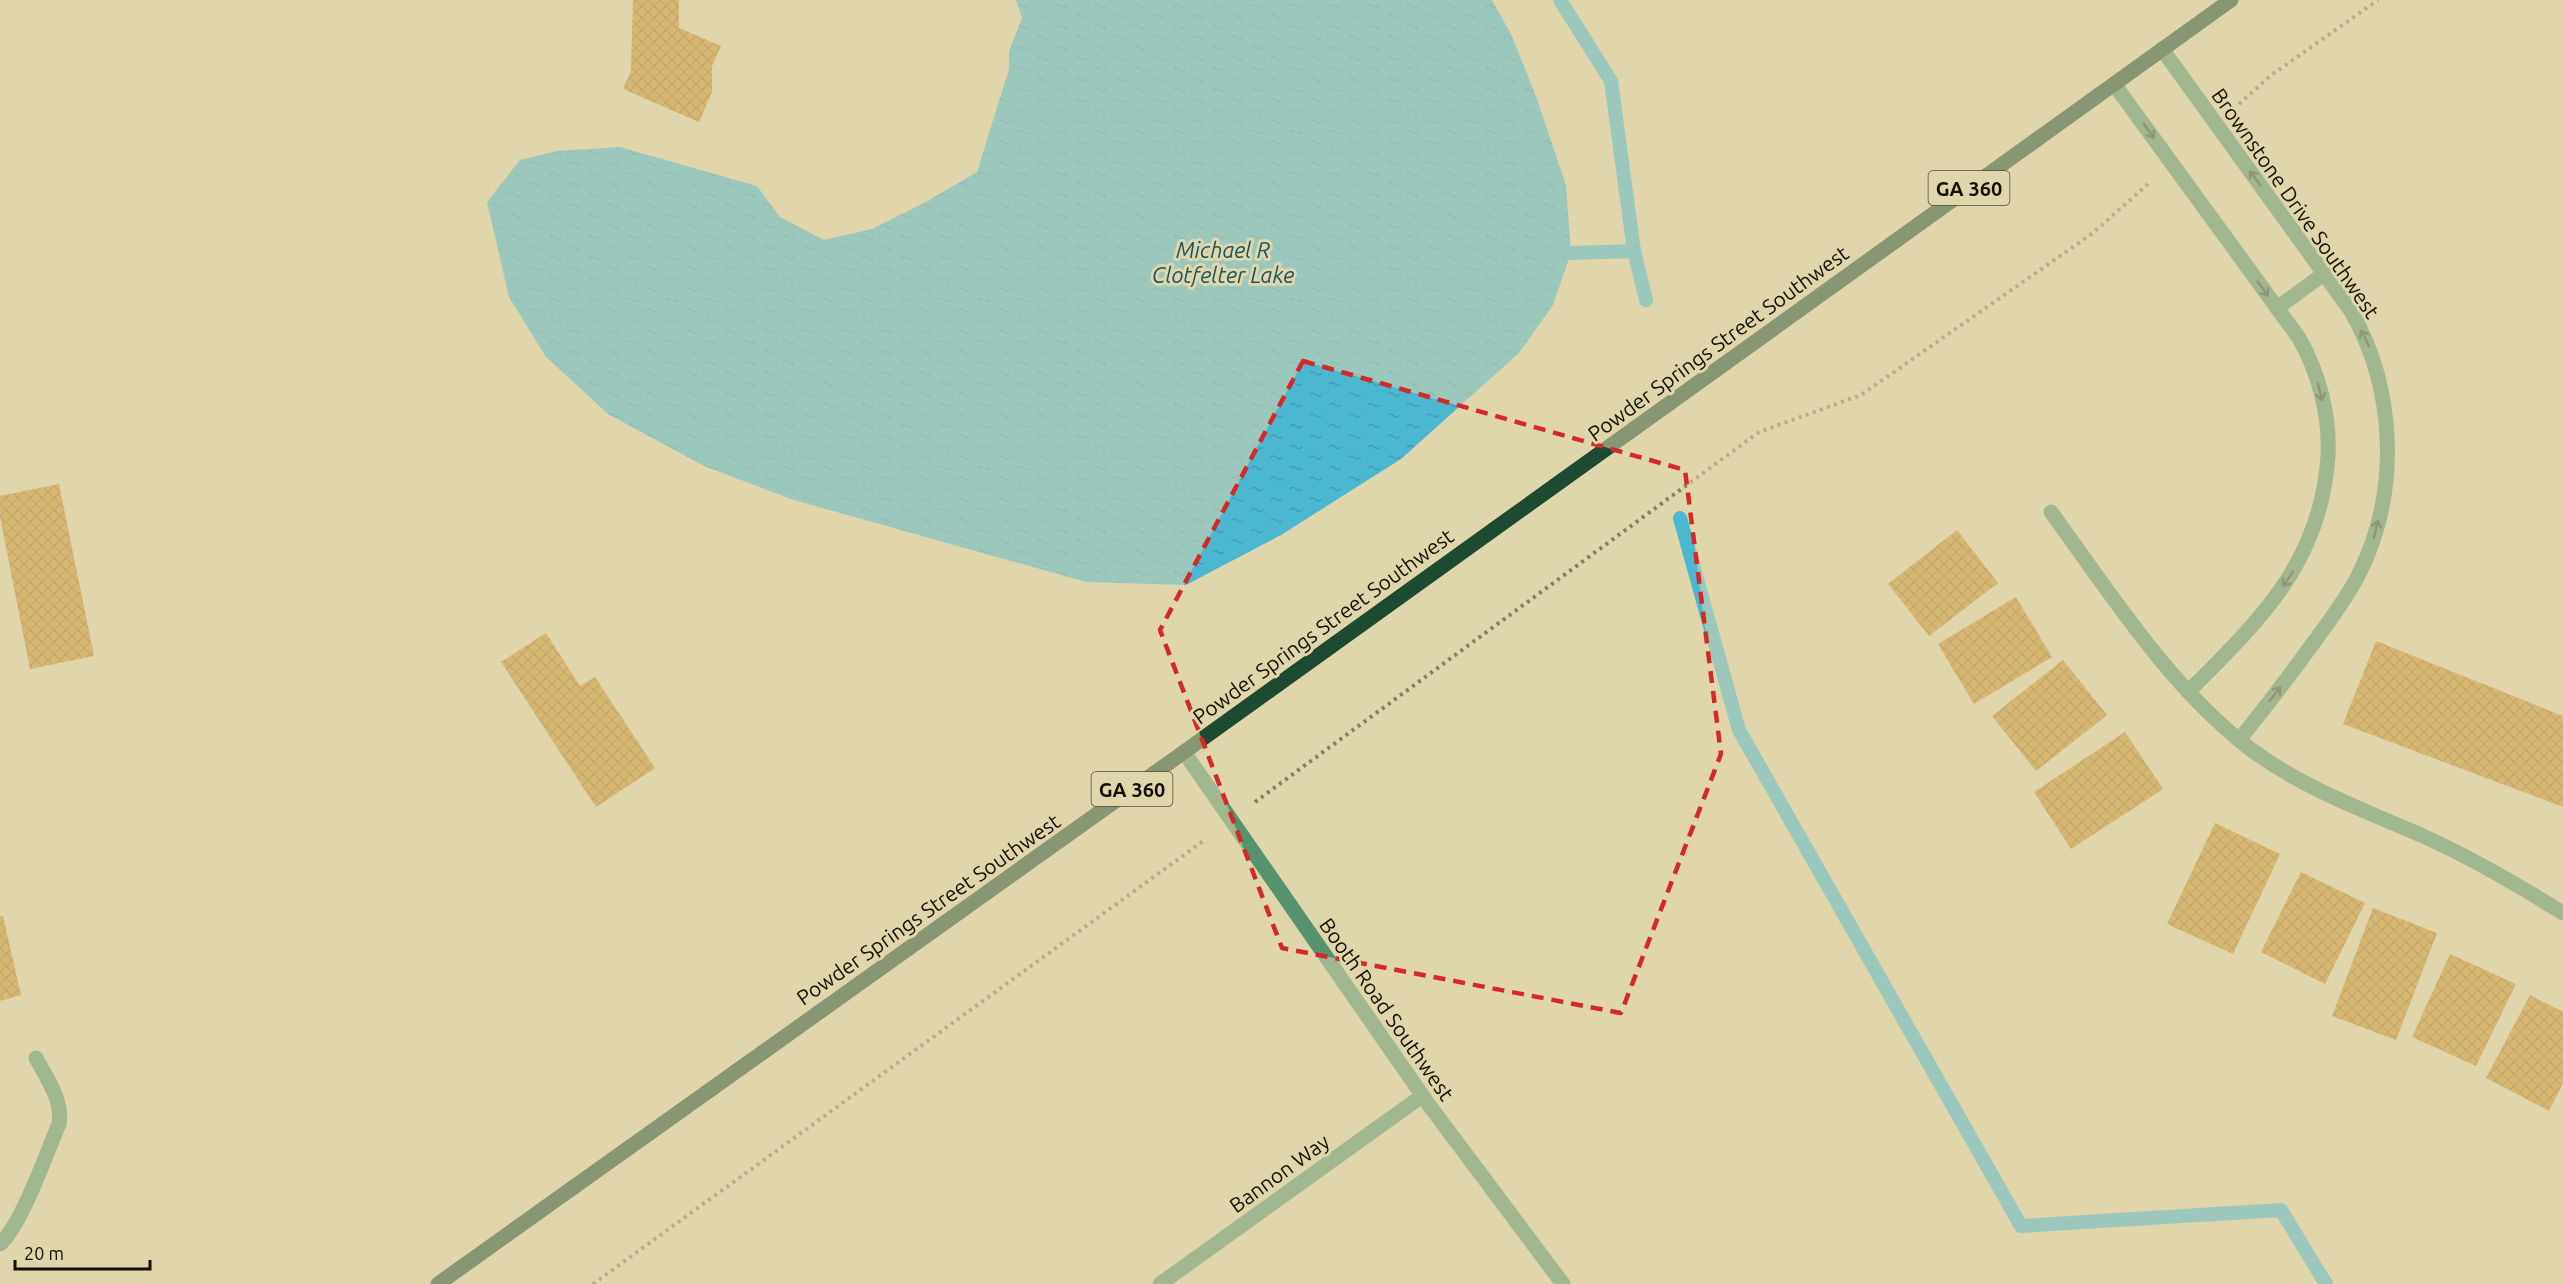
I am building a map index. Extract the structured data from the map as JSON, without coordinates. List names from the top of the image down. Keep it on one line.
{"streets":{"main road":["GA 360","Powder Springs Street Southwest"],"street":["Brownstone Drive Southwest","Booth Road Southwest","Bannon Way"]},"crossings":[["Brownstone Drive Southwest","Powder Springs Street Southwest"],["Powder Springs Street Southwest","Booth Road Southwest"],["Booth Road Southwest","Bannon Way"]],"one_way":["Brownstone Drive Southwest"],"water":["Michael R Clotfelter Lake"],"scale_bar":"20 m"}
